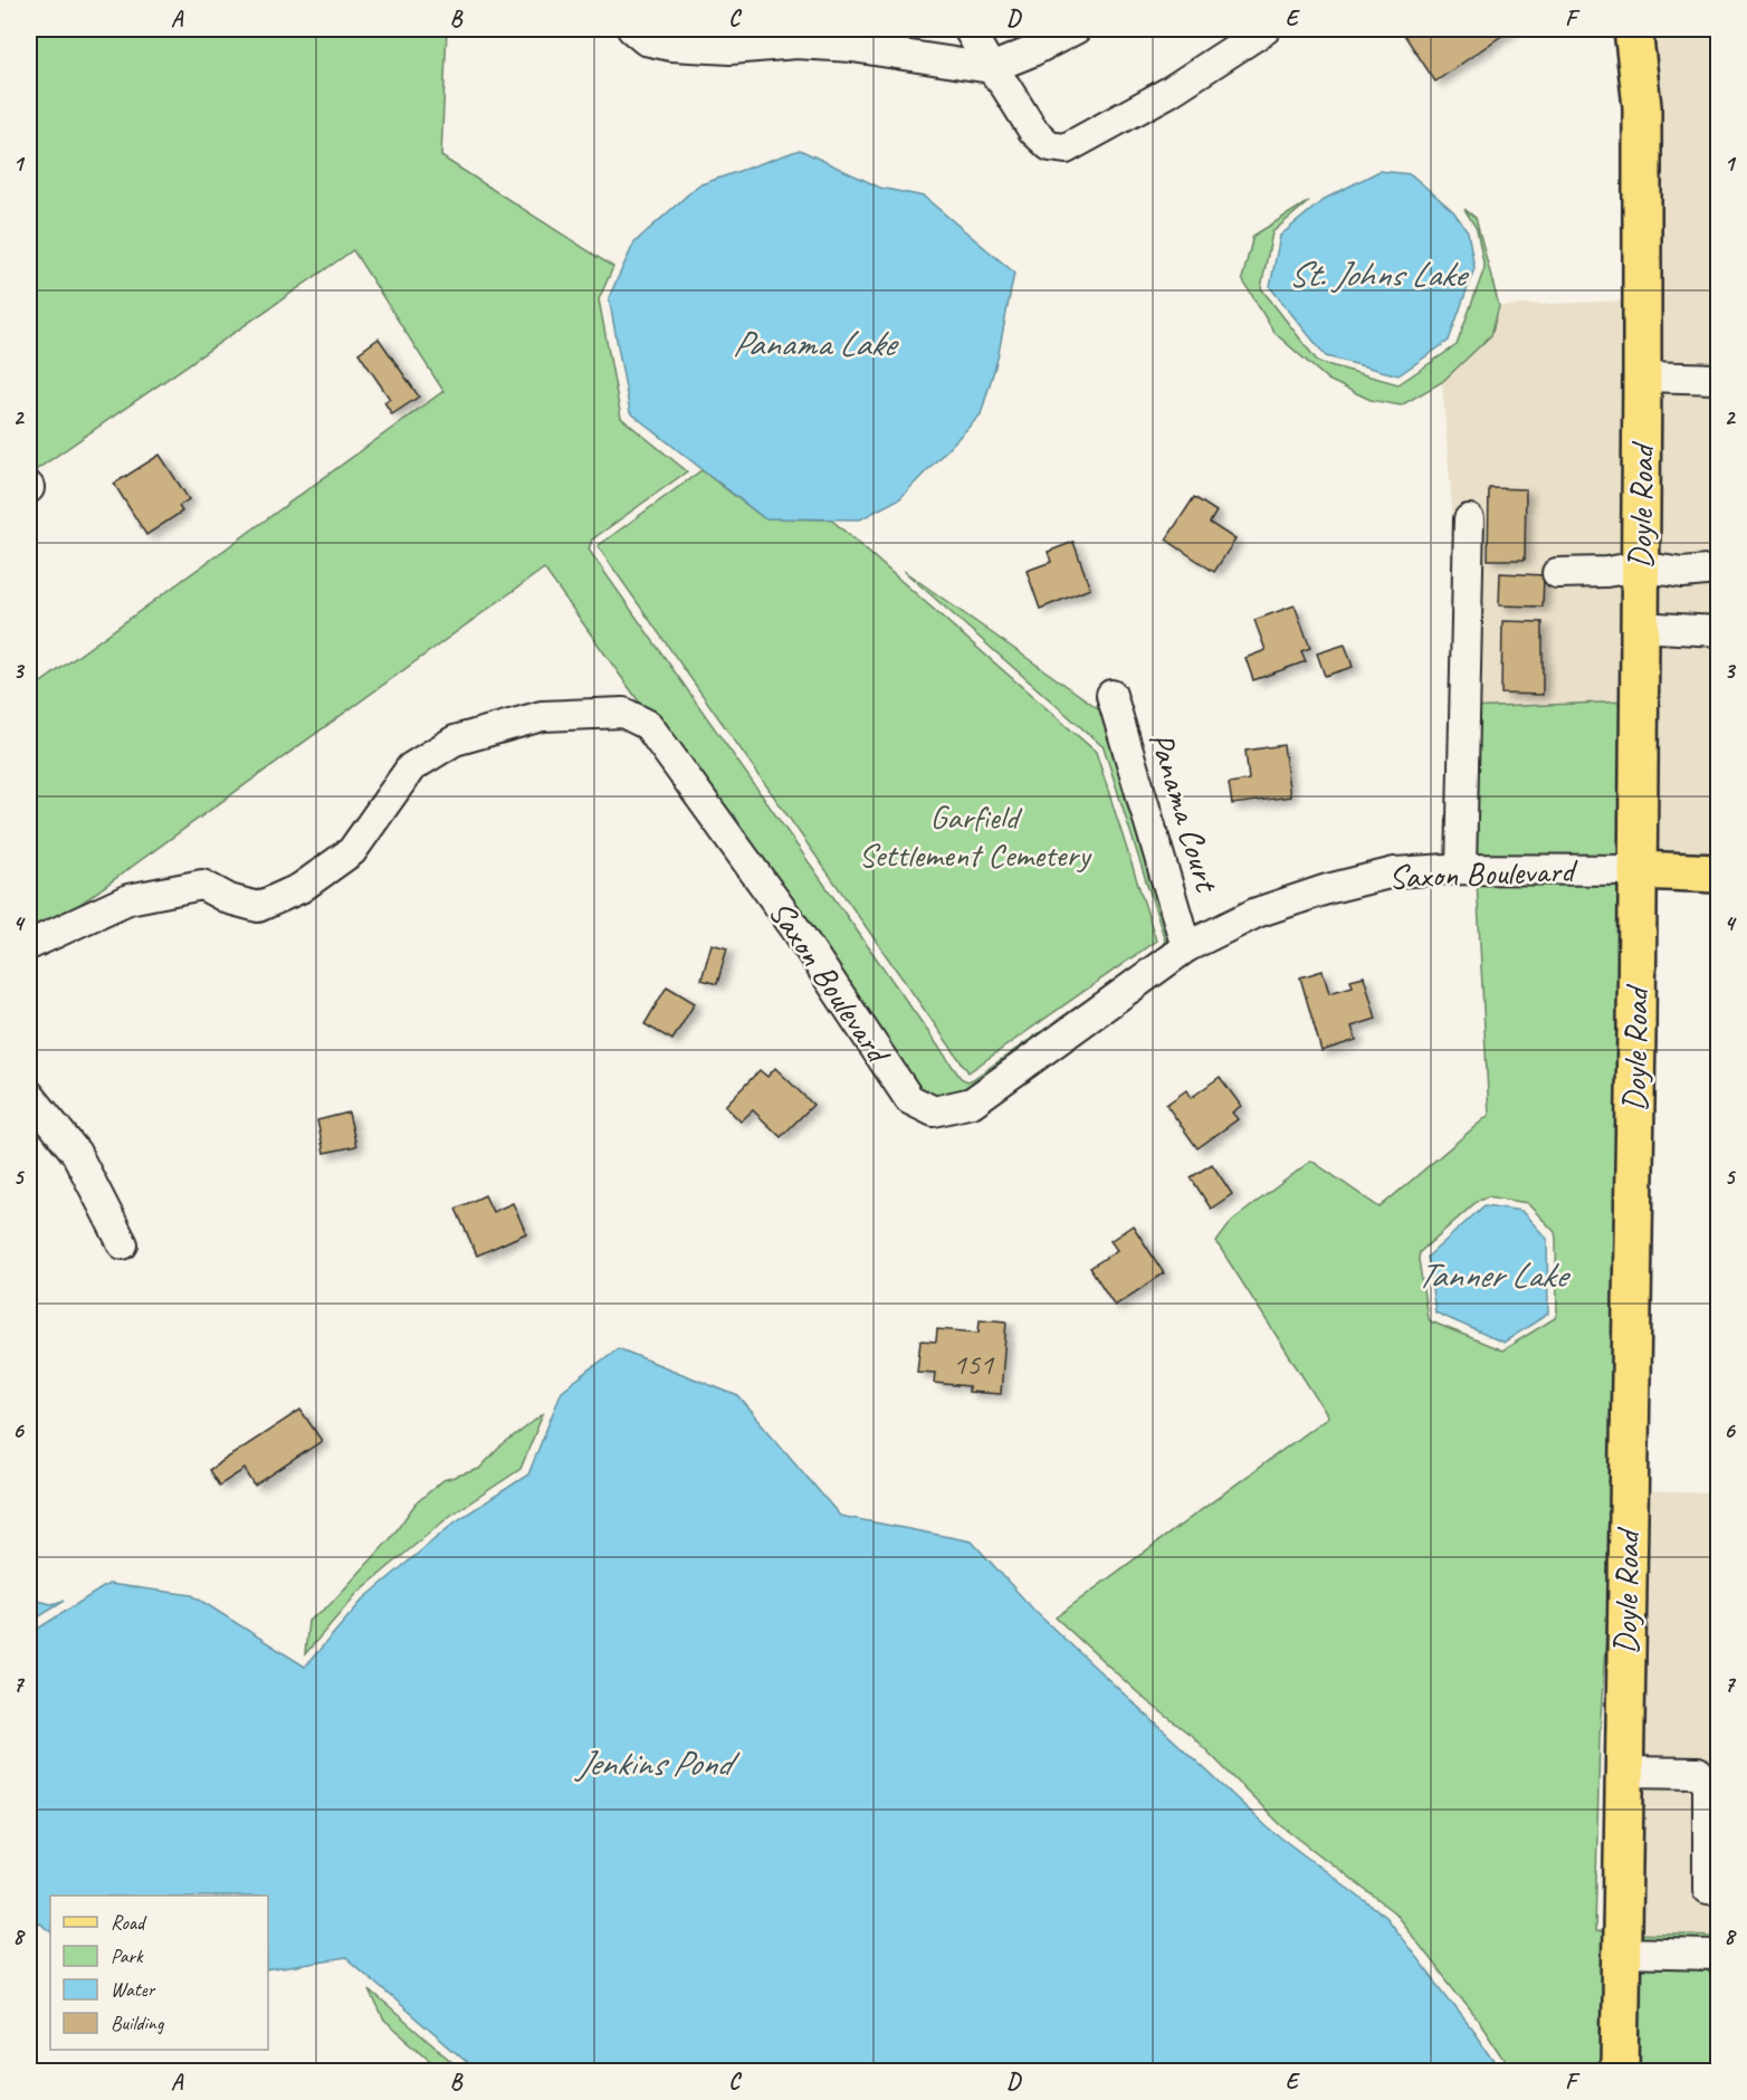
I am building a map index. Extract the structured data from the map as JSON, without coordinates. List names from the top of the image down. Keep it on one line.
{"streets":{"main road":["Doyle Road","Saxon Boulevard"],"street":["Panama Court"]},"crossings":[["Doyle Road","Saxon Boulevard"],["Panama Court","Saxon Boulevard"]],"water":["St. Johns Lake","Panama Lake","Tanner Lake","Jenkins Pond"],"parks":["Garfield Settlement Cemetery"],"house_numbers":["151"],"legend":["Road","Park","Water","Building"],"grid":{"columns":["A","B","C","D","E","F"],"rows":["1","2","3","4","5","6","7","8"]}}
